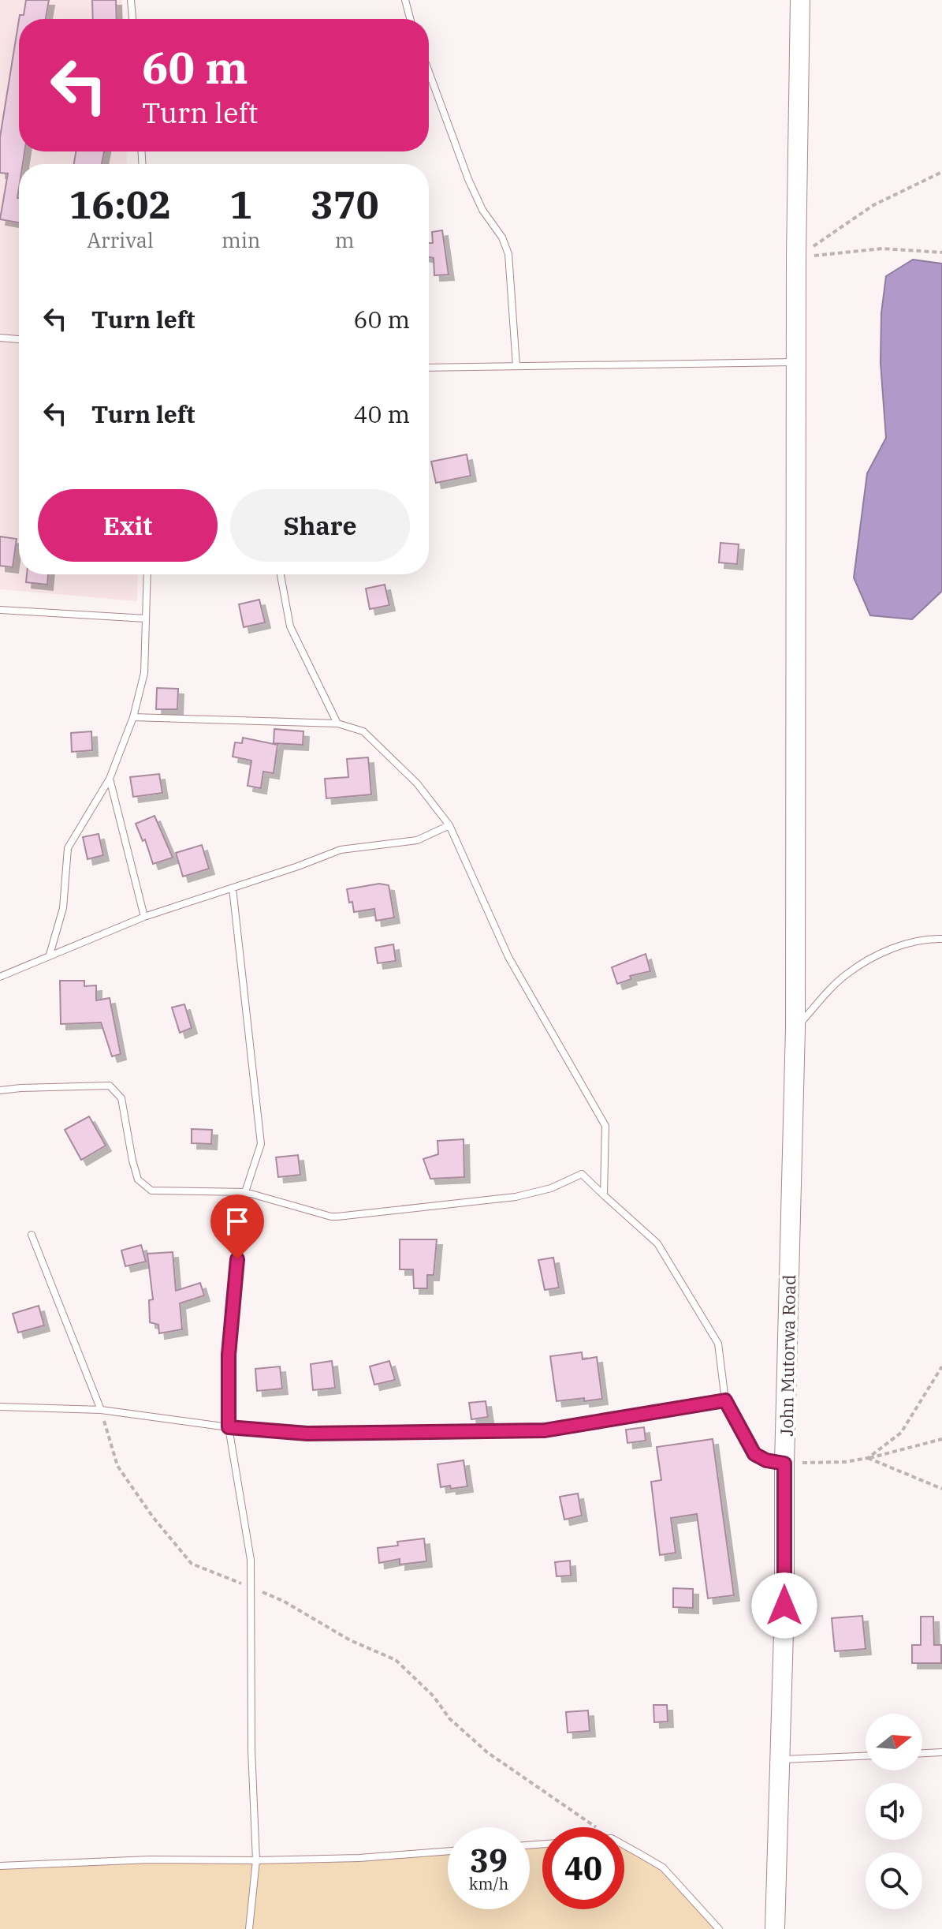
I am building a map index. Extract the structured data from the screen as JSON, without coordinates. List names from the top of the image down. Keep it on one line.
{"streets":{"street":["John Mutorwa Road"]},"north":"right","page":{"turn":["60 m","Turn left"],"eta":["16:02","Arrival","1","min","370","m"],"list":[{"name":"Turn left","value":"60 m"},{"name":"Turn left","value":"40 m"}],"buttons":["Exit","Share"],"speed":"39 km/h","limit":"40"}}
